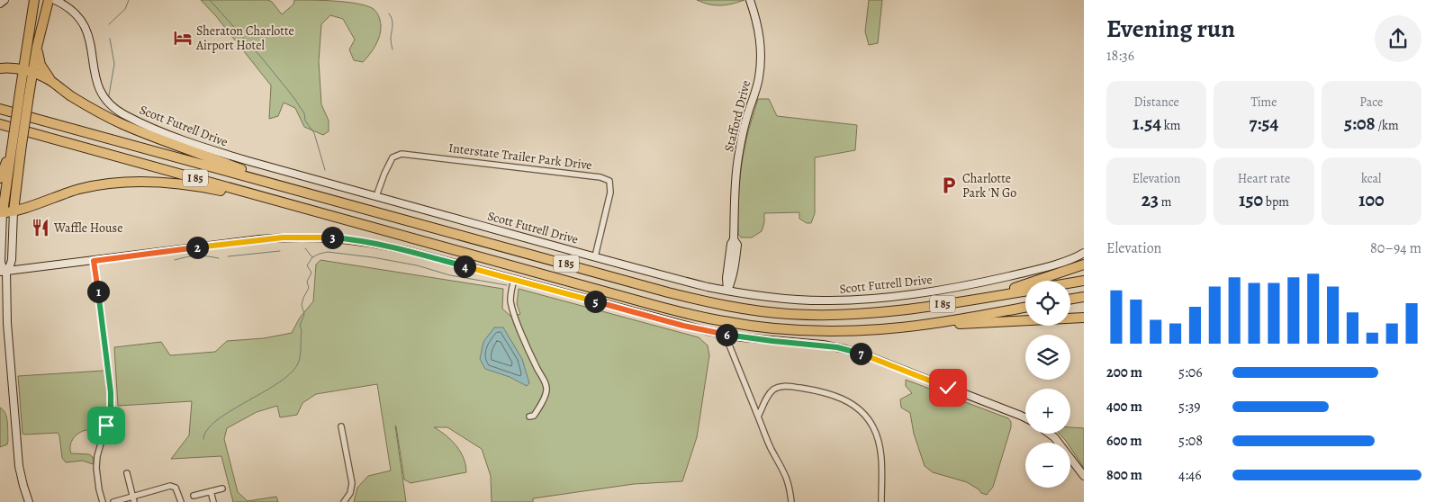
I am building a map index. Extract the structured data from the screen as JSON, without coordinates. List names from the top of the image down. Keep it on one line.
{"streets":{"highway":["I 85"],"street":["Stafford Drive","Scott Futrell Drive","Interstate Trailer Park Drive"]},"crossings":[["Stafford Drive","Scott Futrell Drive"],["Scott Futrell Drive","Interstate Trailer Park Drive"]],"places":{"hotel":["Sheraton Charlotte Airport Hotel"],"parking":["Charlotte Park 'N Go"],"restaurant":["Waffle House"]},"page":{"heading":["Evening run","18:36"],"stats":[["Distance","1.54 km"],["Time","7:54"],["Pace","5:08 /km"],["Elevation","23 m"],["Heart rate","150 bpm"],["kcal","100"]],"pins":["3","2","4","1","5","6","7"],"chart":["Elevation","80–94 m"],"map_buttons":["+","−"],"list":[{"name":"200 m","note":"5:06"},{"name":"400 m","note":"5:39"},{"name":"600 m","note":"5:08"},{"name":"800 m","note":"4:46"}]}}
